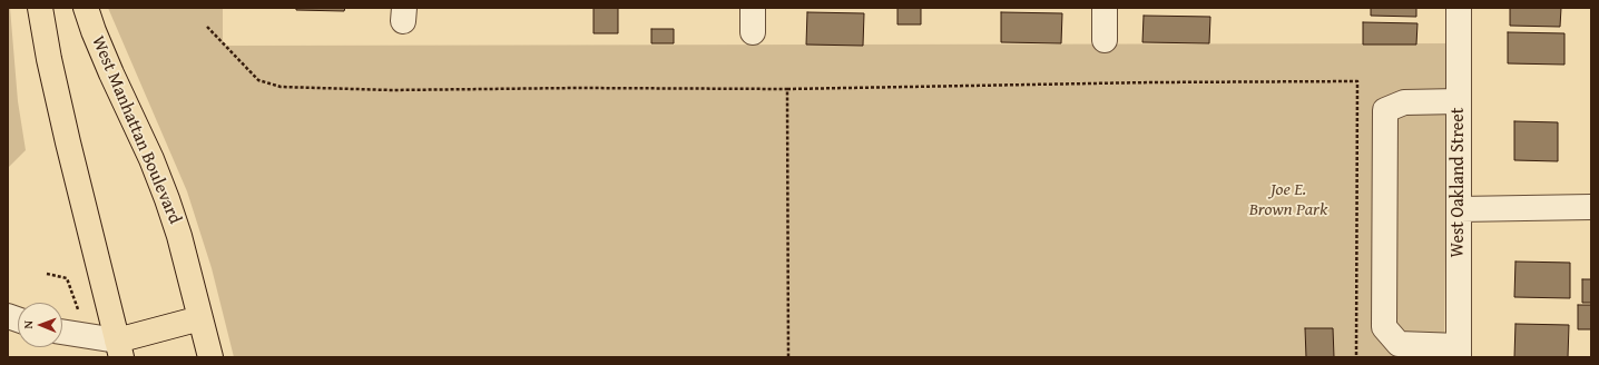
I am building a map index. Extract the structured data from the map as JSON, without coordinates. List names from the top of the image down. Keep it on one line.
{"streets":{"main road":["West Manhattan Boulevard"],"street":["West Oakland Street"]},"parks":["Joe E. Brown Park"],"north":"left"}
